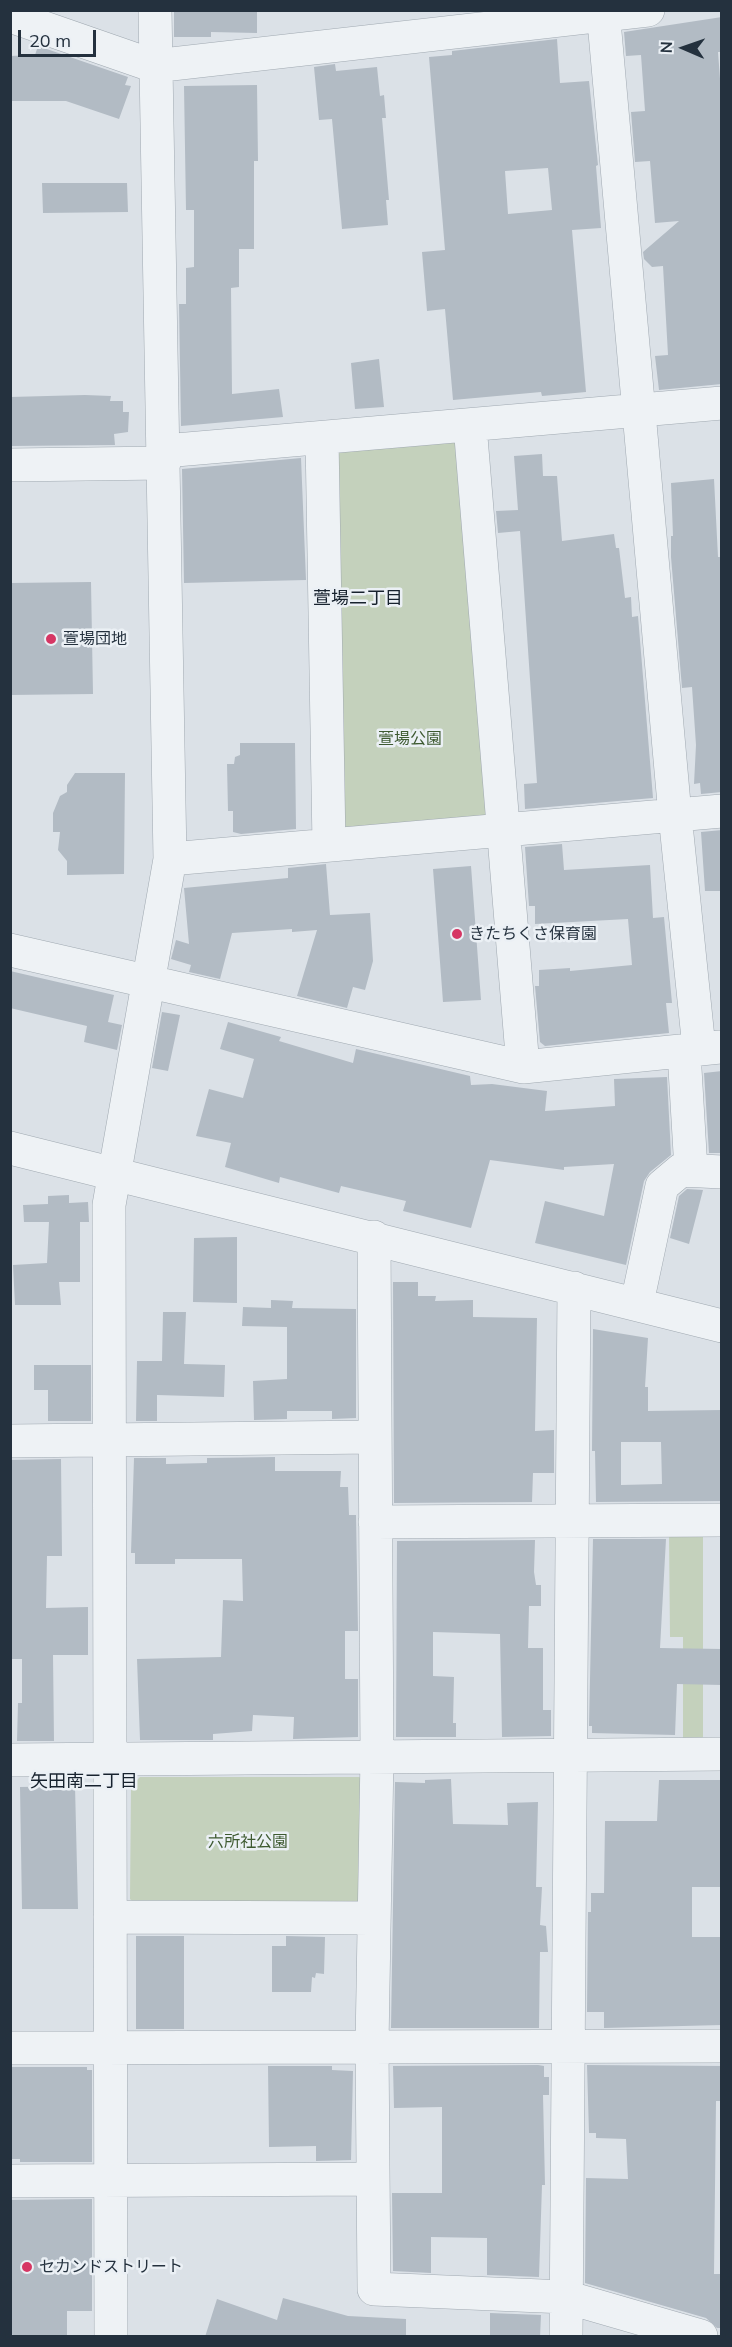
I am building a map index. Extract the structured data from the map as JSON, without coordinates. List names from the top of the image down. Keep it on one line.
{"districts":["萱場二丁目","矢田南二丁目"],"parks":["萱場公園","六所社公園"],"places":["萱場団地","きたちくさ保育園","セカンドストリート"],"scale_bar":"20 m","north":"left"}
